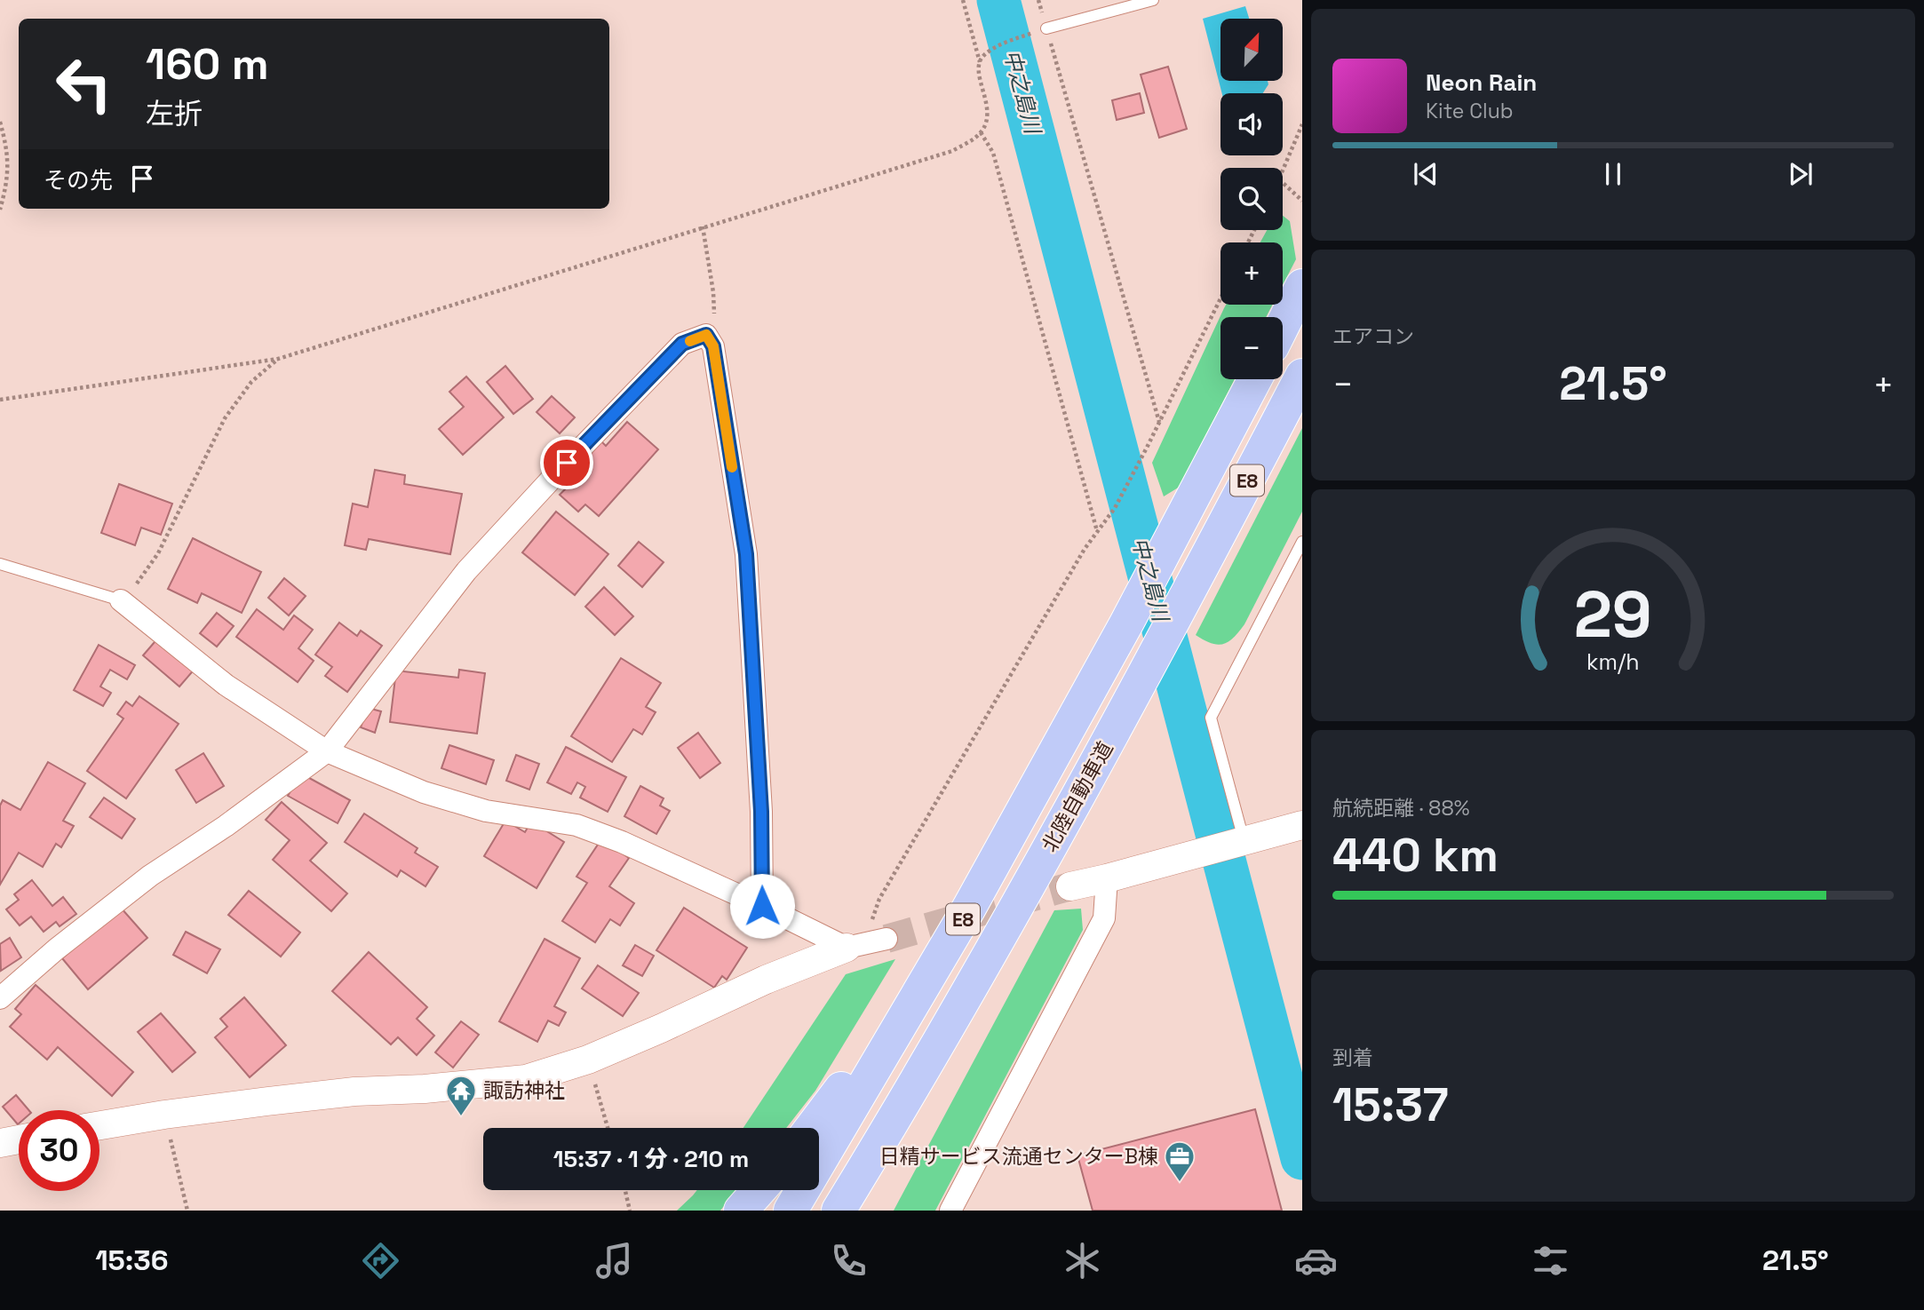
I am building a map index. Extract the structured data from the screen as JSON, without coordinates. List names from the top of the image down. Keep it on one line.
{"streets":{"highway":["E8","北陸自動車道"]},"crossings":[["E8","北陸自動車道"]],"water":["中之島川"],"places":{"temple":["諏訪神社"],"office":["日精サービス流通センターB棟"]},"north":"top right","page":{"map_buttons":["+","−"],"turn":["160 m","左折"],"song":["Neon Rain","Kite Club"],"then":"その先","tile":["エアコン",["航続距離 · 88%","440 km"],["到着","15:37"]],"heat":["−","21.5°","+"],"limit":"30","trip":"15:37 · 1 分 · 210 m","tabs":["15:36","21.5°"],"gauge":["29","km/h"]}}
